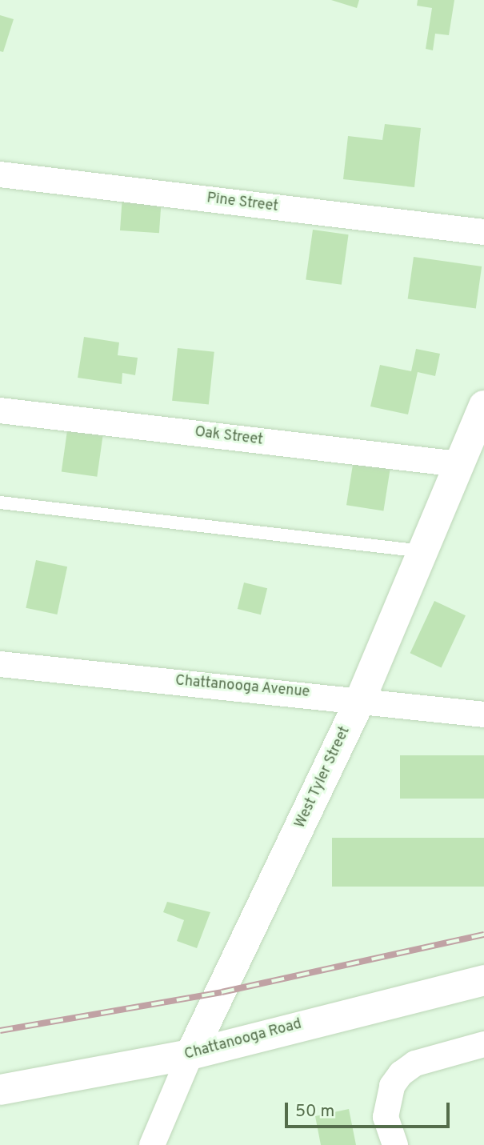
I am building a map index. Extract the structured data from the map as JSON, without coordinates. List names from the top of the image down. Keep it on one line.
{"streets":{"street":["Pine Street","Oak Street","Chattanooga Avenue","West Tyler Street","Chattanooga Road"]},"crossings":[["Oak Street","West Tyler Street"],["Chattanooga Avenue","West Tyler Street"],["West Tyler Street","Chattanooga Road"]],"scale_bar":"50 m"}
